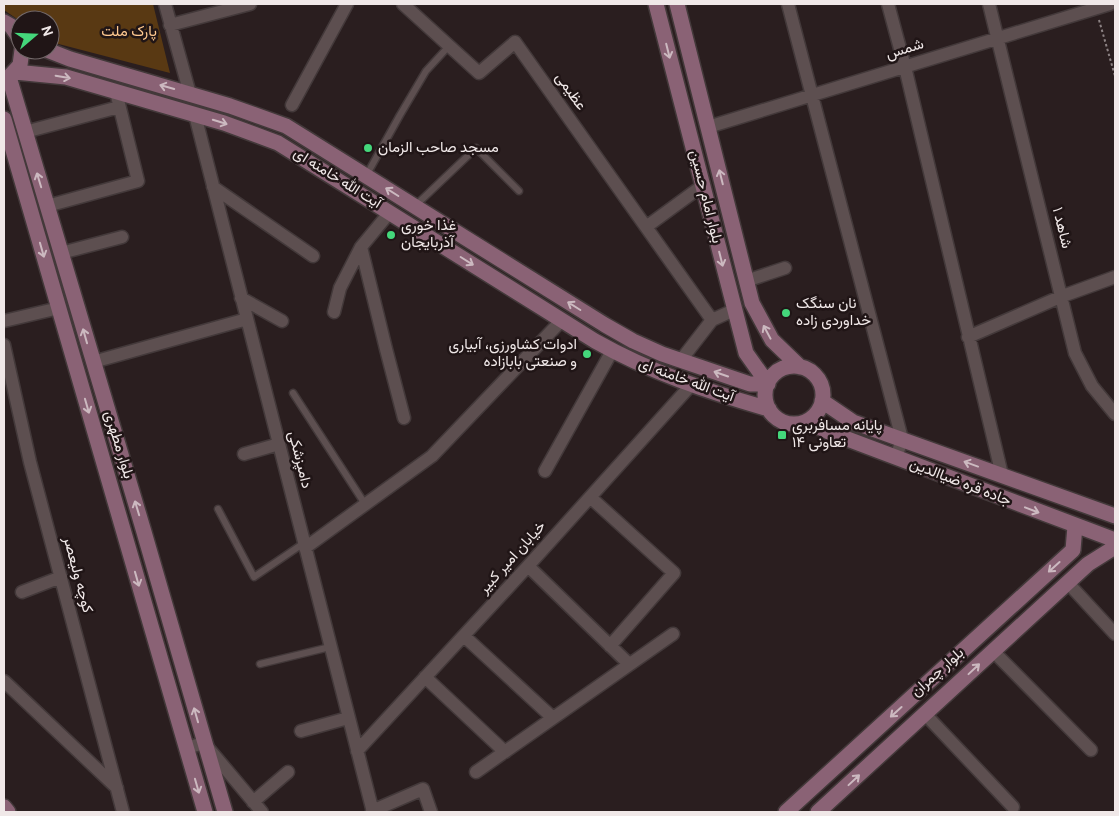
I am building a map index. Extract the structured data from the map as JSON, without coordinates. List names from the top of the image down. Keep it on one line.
{"streets":{"street":["شمس","عظیمی","آیت الله خامنه ای","بلوار امام حسین","شاهد ۱","بلوار مطهری","دامپزشکی","جاده قره ضیاالدین","خیابان امیر کبیر","کوچه ولیعصر","بلوار چمران"]},"crossings":[["شمس","بلوار امام حسین"],["شمس","شاهد ۱"],["آیت الله خامنه ای","بلوار امام حسین"],["آیت الله خامنه ای","بلوار مطهری"],["آیت الله خامنه ای","دامپزشکی"],["آیت الله خامنه ای","جاده قره ضیاالدین"],["آیت الله خامنه ای","خیابان امیر کبیر"],["بلوار امام حسین","جاده قره ضیاالدین"],["دامپزشکی","خیابان امیر کبیر"],["جاده قره ضیاالدین","بلوار چمران"]],"parks":["پارک ملت"],"places":{"other":["مسجد صاحب الزمان","غذا خوری آذربایجان","نان سنگک خداوردی زاده","ادوات کشاورزی، آبیاری و صنعتی بابازاده"],"transit":["پایانه مسافربری تعاونی ۱۴"]},"north":"right"}
